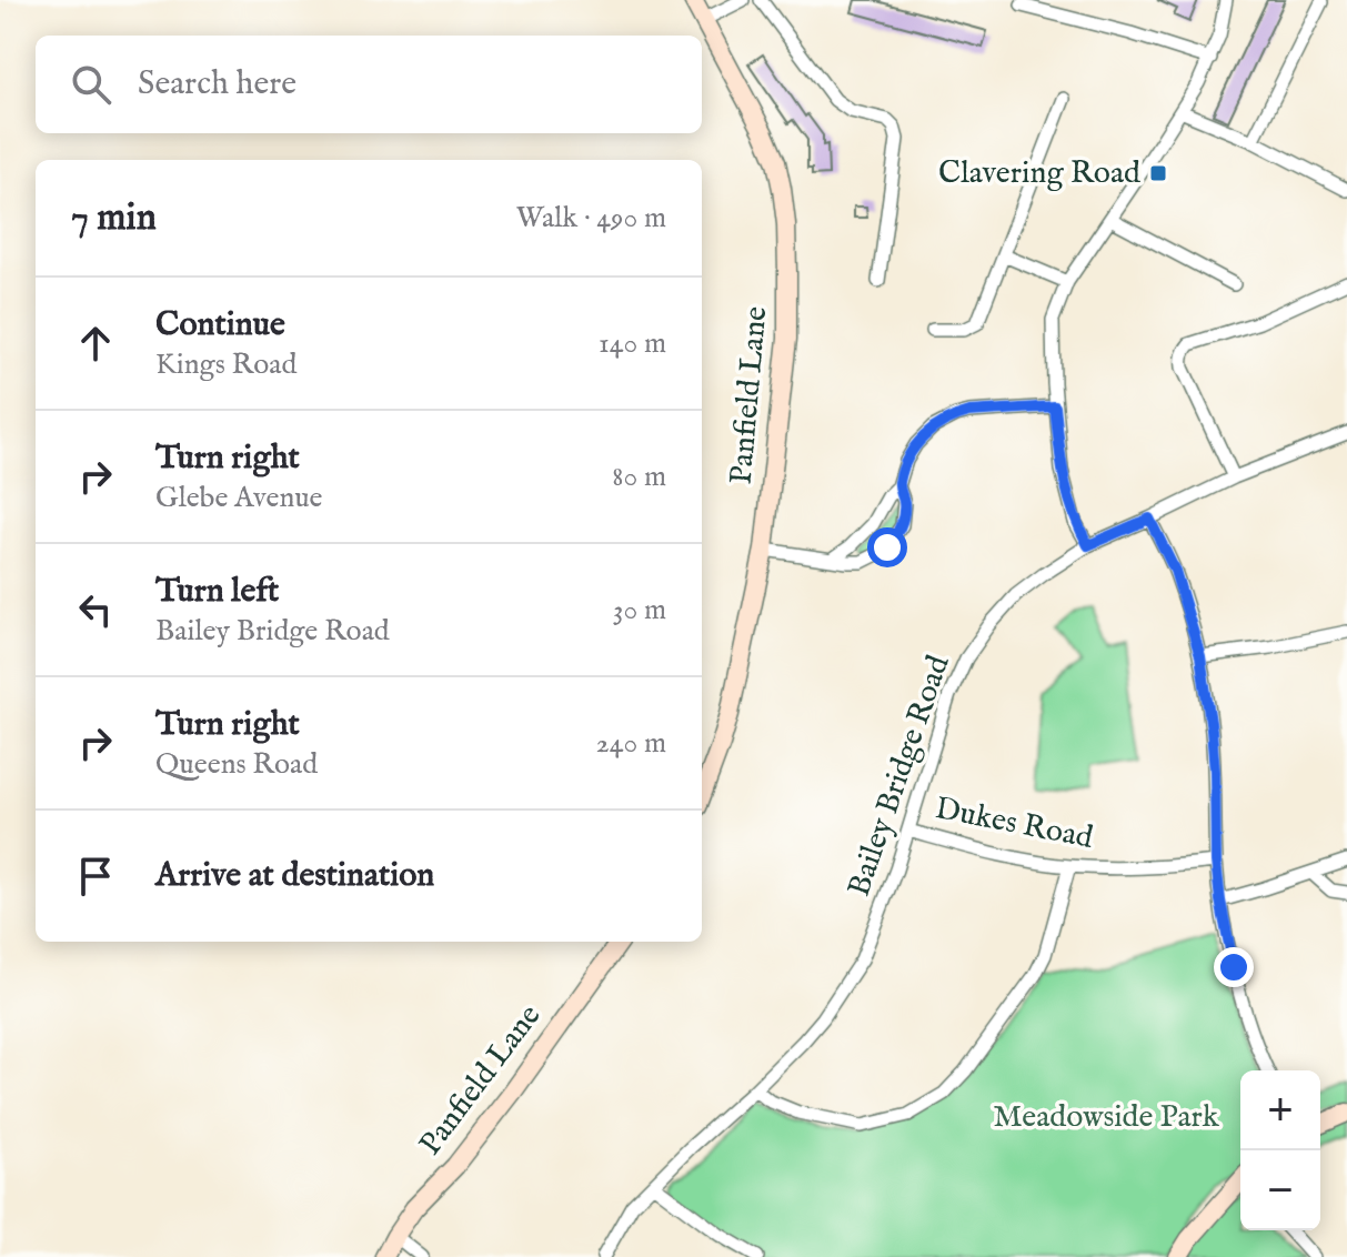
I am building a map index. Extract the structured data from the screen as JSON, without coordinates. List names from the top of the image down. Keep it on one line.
{"streets":{"street":["Panfield Lane","Bailey Bridge Road","Dukes Road"]},"crossings":[["Bailey Bridge Road","Dukes Road"]],"parks":["Meadowside Park"],"places":{"transit":["Clavering Road"]},"page":{"search":"Search here","heading":["7 min","Walk · 490 m"],"list":[["Continue","Kings Road","140 m"],["Turn right","Glebe Avenue","80 m"],["Turn left","Bailey Bridge Road","30 m"],["Turn right","Queens Road","240 m"],"Arrive at destination"],"map_buttons":["+","−"]}}
